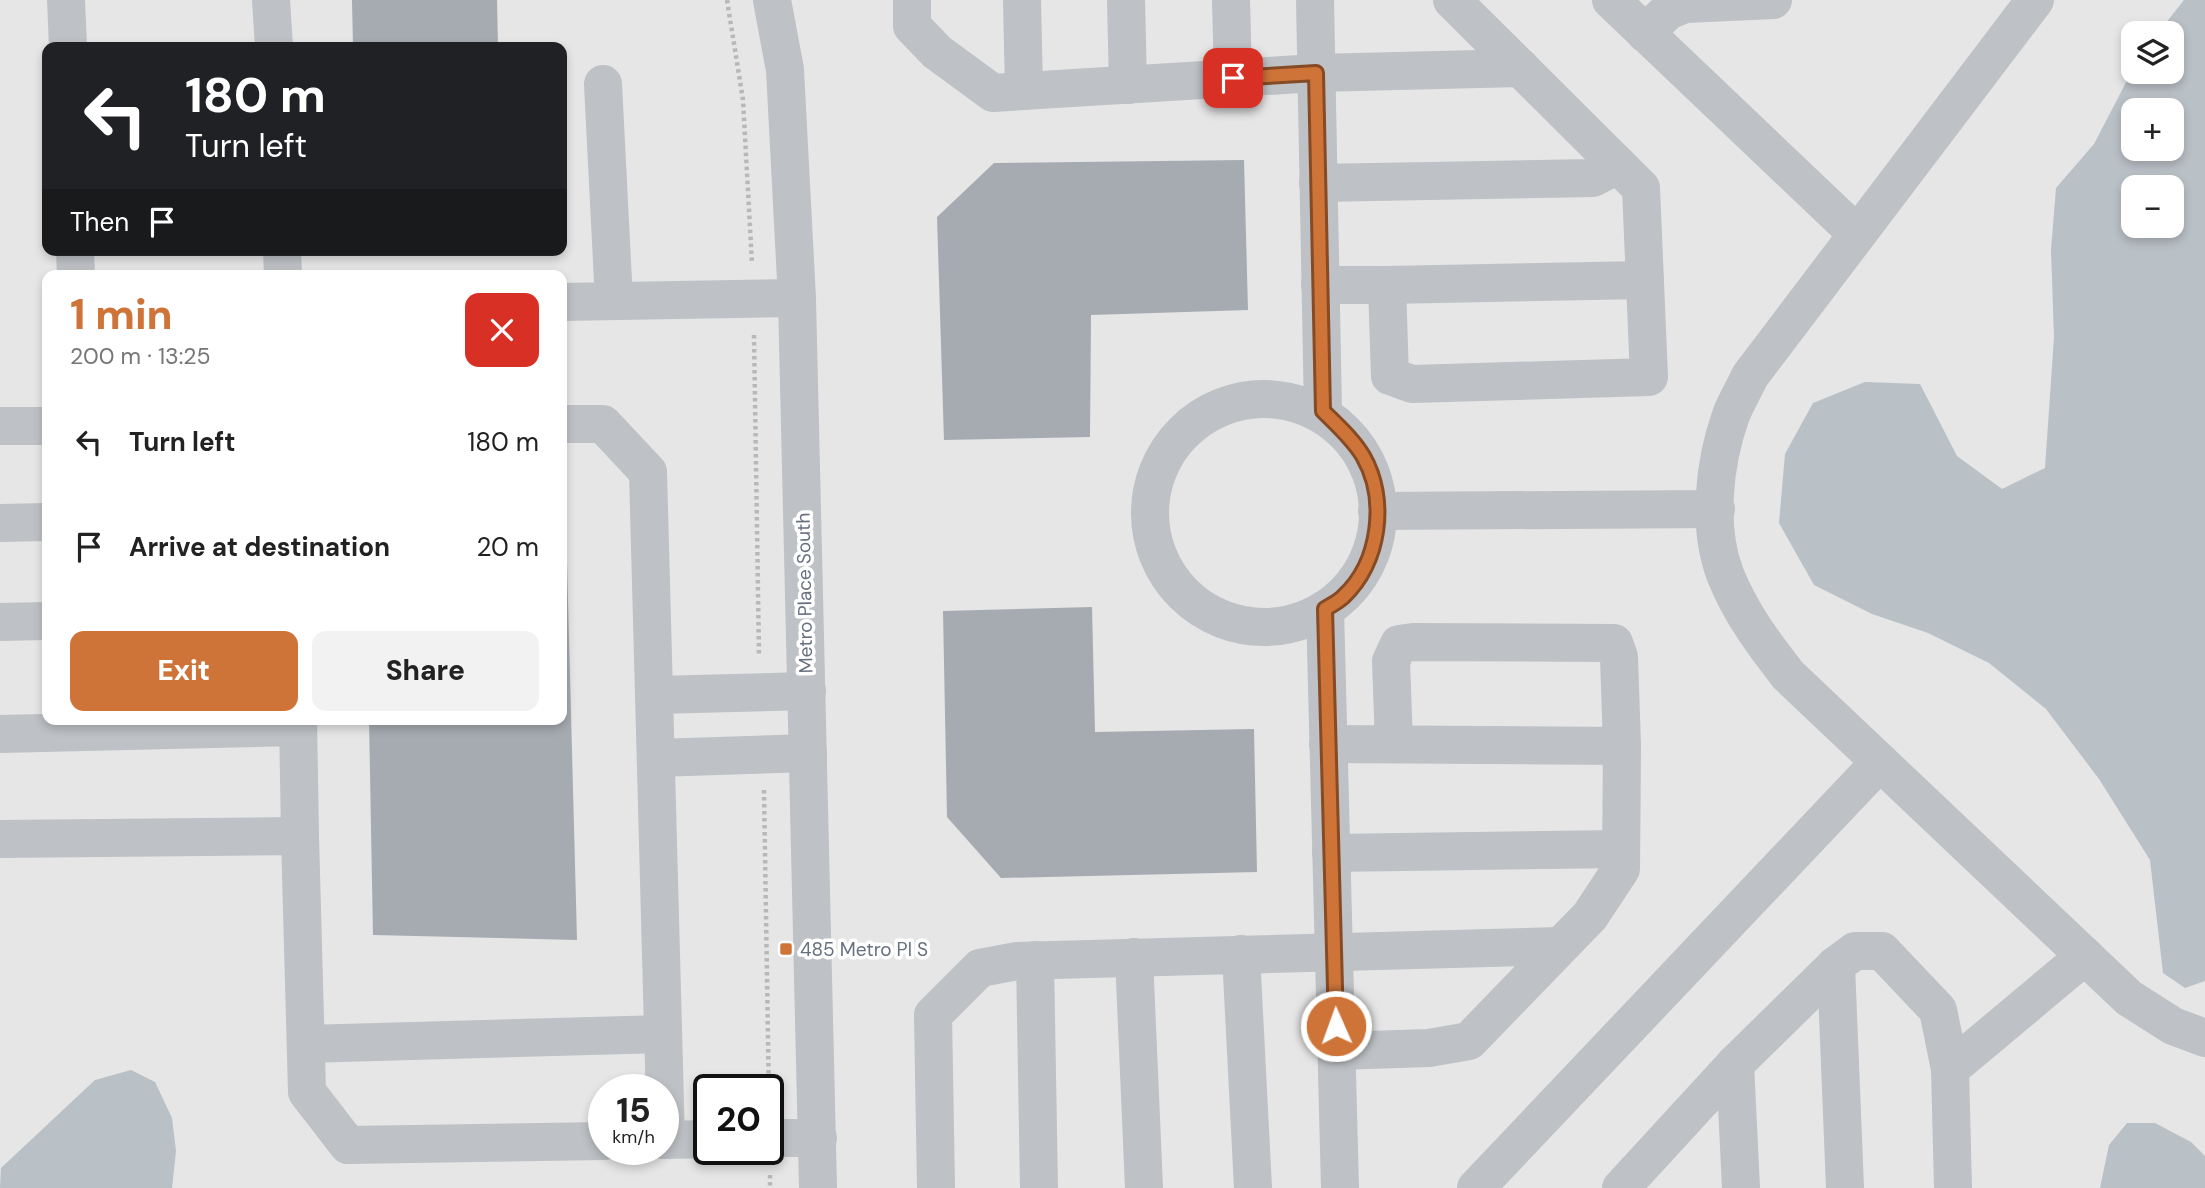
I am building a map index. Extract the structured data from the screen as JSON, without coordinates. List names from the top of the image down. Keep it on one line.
{"streets":{"street":["Metro Place South"]},"places":{"transit":["485 Metro Pl S"]},"page":{"map_buttons":["+","−"],"turn":["180 m","Turn left"],"then":"Then","heading":["1 min","200 m · 13:25"],"list":[{"name":"Turn left","value":"180 m"},{"name":"Arrive at destination","value":"20 m"}],"buttons":["Exit","Share"],"speed":"15 km/h","limit":"20"}}
